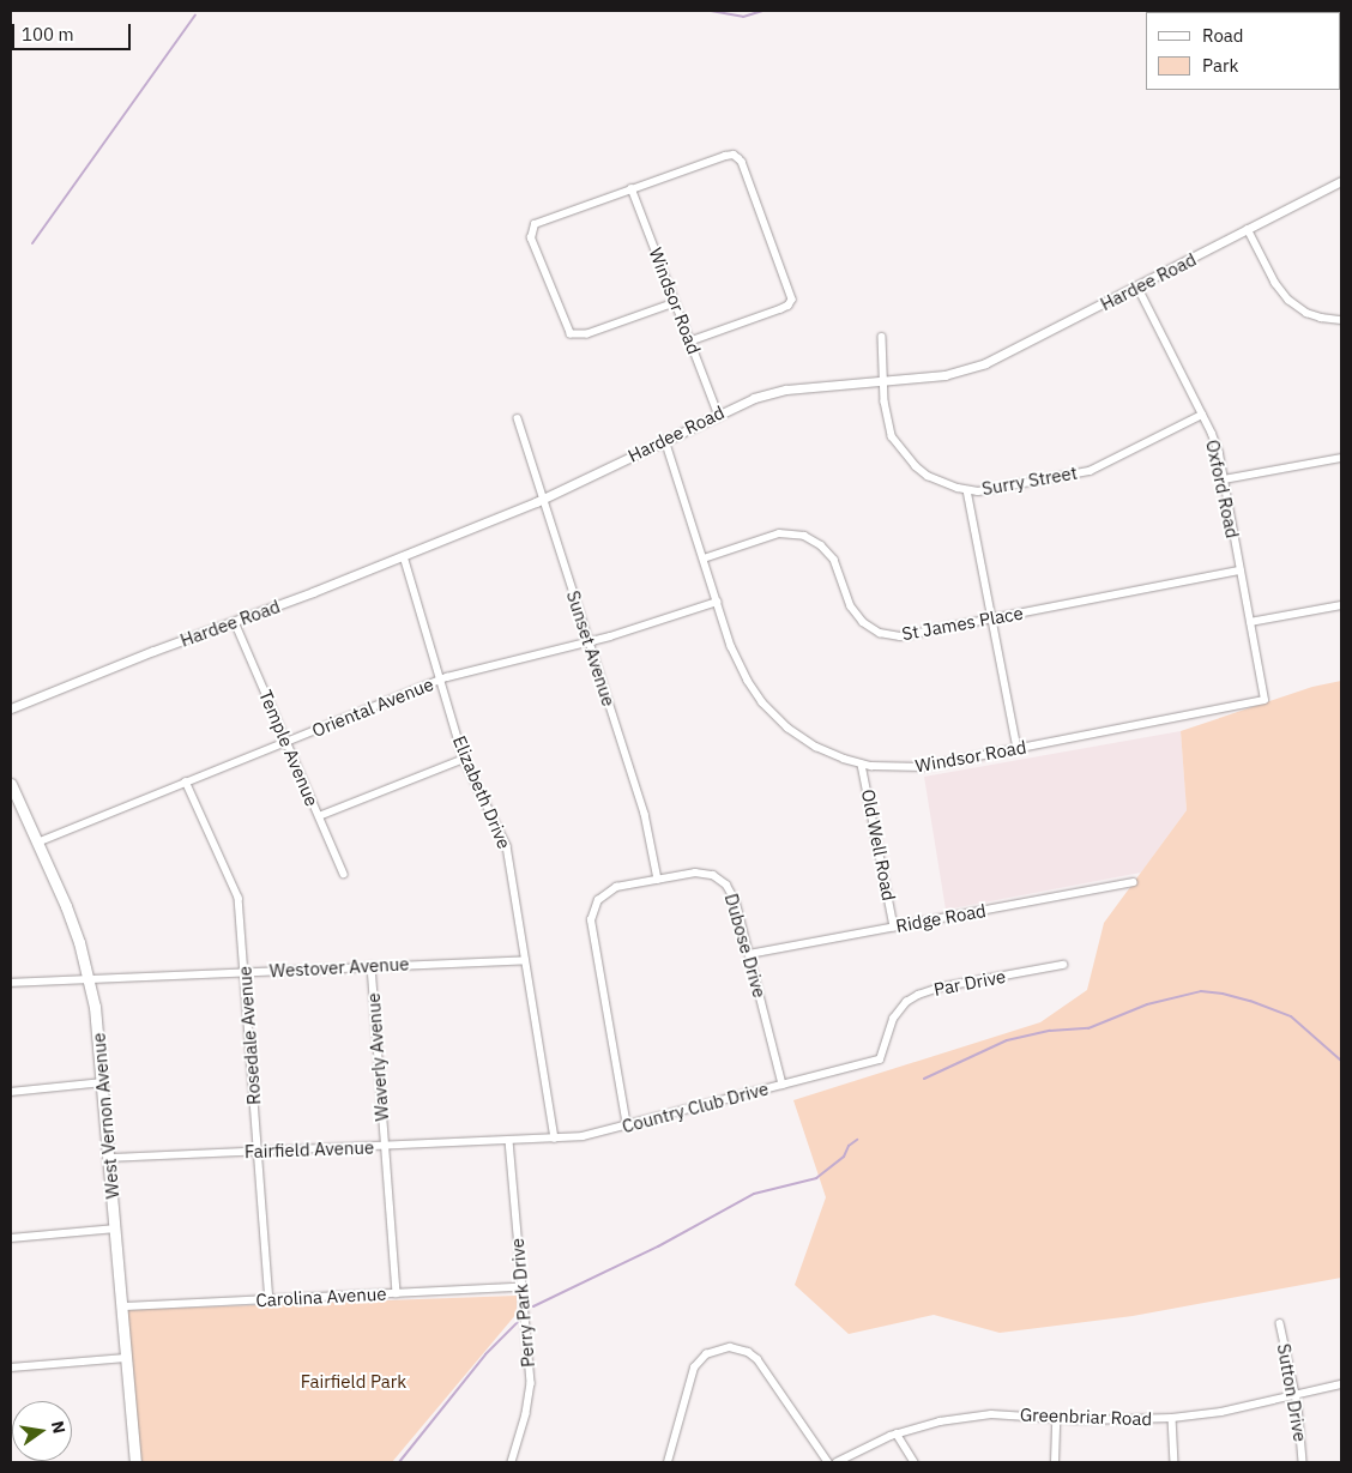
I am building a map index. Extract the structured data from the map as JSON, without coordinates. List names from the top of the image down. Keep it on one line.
{"streets":{"main road":["West Vernon Avenue"],"street":["Hardee Road","Windsor Road","Surry Street","Oxford Road","St James Place","Sunset Avenue","Oriental Avenue","Temple Avenue","Elizabeth Drive","Old Well Road","Ridge Road","Dubose Drive","Westover Avenue","Par Drive","Rosedale Avenue","Waverly Avenue","Country Club Drive","Fairfield Avenue","Carolina Avenue","Perry Park Drive","Sutton Drive","Greenbriar Road"]},"crossings":[["Hardee Road","Windsor Road"],["Hardee Road","Surry Street"],["Hardee Road","Oxford Road"],["Hardee Road","Sunset Avenue"],["Hardee Road","Temple Avenue"],["Hardee Road","Elizabeth Drive"],["Windsor Road","Oxford Road"],["Windsor Road","St James Place"],["Windsor Road","Oriental Avenue"],["Windsor Road","Old Well Road"],["Surry Street","Oxford Road"],["Oxford Road","St James Place"],["Sunset Avenue","Oriental Avenue"],["Sunset Avenue","Dubose Drive"],["Oriental Avenue","Temple Avenue"],["Oriental Avenue","Elizabeth Drive"],["Oriental Avenue","Rosedale Avenue"],["Oriental Avenue","West Vernon Avenue"],["Elizabeth Drive","Westover Avenue"],["Elizabeth Drive","Country Club Drive"],["Old Well Road","Ridge Road"],["Ridge Road","Dubose Drive"],["Dubose Drive","Country Club Drive"],["Westover Avenue","Rosedale Avenue"],["Westover Avenue","Waverly Avenue"],["Westover Avenue","West Vernon Avenue"],["Par Drive","Country Club Drive"],["Rosedale Avenue","Fairfield Avenue"],["Rosedale Avenue","Carolina Avenue"],["Waverly Avenue","Fairfield Avenue"],["Waverly Avenue","Carolina Avenue"],["Country Club Drive","Fairfield Avenue"],["Country Club Drive","Perry Park Drive"],["West Vernon Avenue","Fairfield Avenue"],["West Vernon Avenue","Carolina Avenue"],["Fairfield Avenue","Perry Park Drive"],["Carolina Avenue","Perry Park Drive"],["Sutton Drive","Greenbriar Road"]],"parks":["Fairfield Park"],"legend":["Road","Park"],"scale_bar":"100 m","north":"right"}
